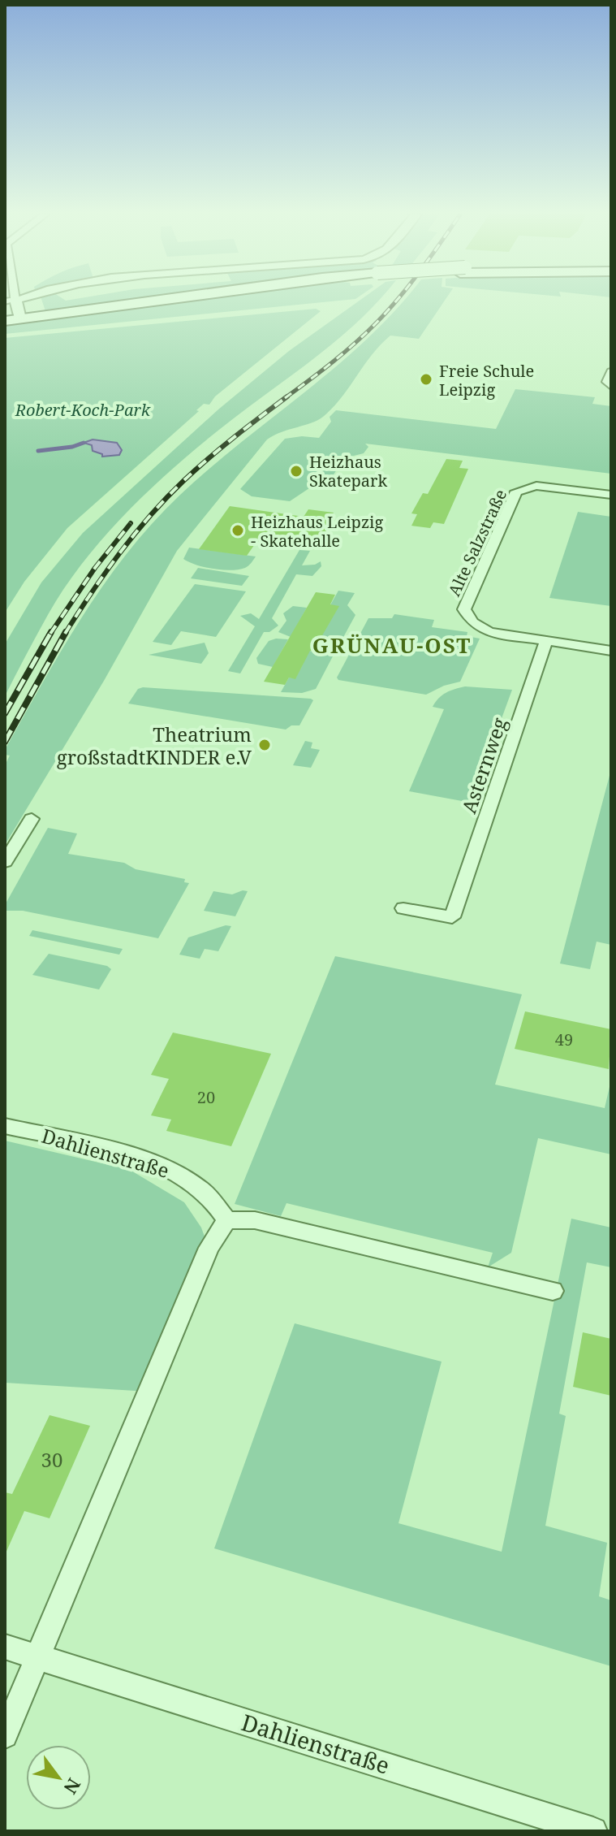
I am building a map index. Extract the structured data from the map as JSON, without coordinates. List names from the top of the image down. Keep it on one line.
{"streets":{"street":["Alte Salzstraße","Asternweg","Dahlienstraße"]},"crossings":[["Alte Salzstraße","Asternweg"]],"districts":["GRÜNAU-OST"],"parks":["Robert-Koch-Park"],"places":["Freie Schule Leipzig","Heizhaus Skatepark","Heizhaus Leipzig - Skatehalle","Theatrium großstadtKINDER e.V"],"house_numbers":["49","20","30"],"north":"bottom right"}
